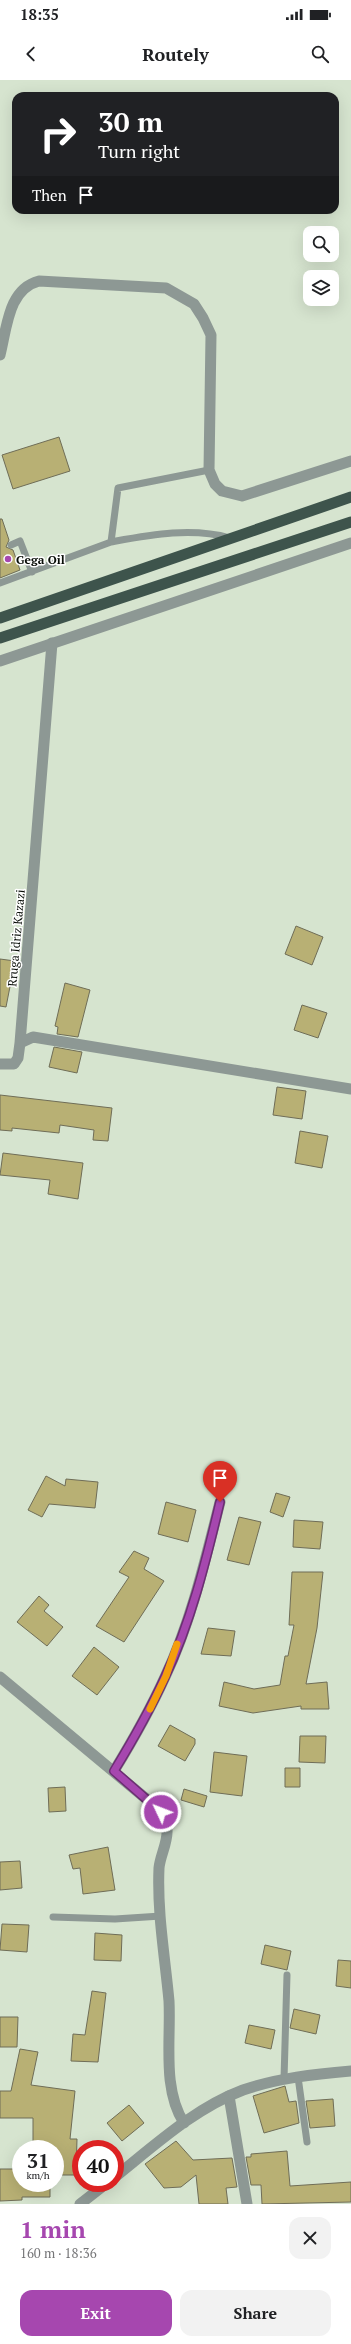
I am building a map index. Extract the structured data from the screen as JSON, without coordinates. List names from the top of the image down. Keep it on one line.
{"streets":{"street":["Rruga Idriz Kazazi"]},"places":["Gega Oil"],"page":{"status":"18:35","header":"Routely","turn":["30 m","Turn right"],"then":"Then","speed":"31 km/h","limit":"40","heading":["1 min","160 m · 18:36"],"buttons":["Exit","Share"]}}
